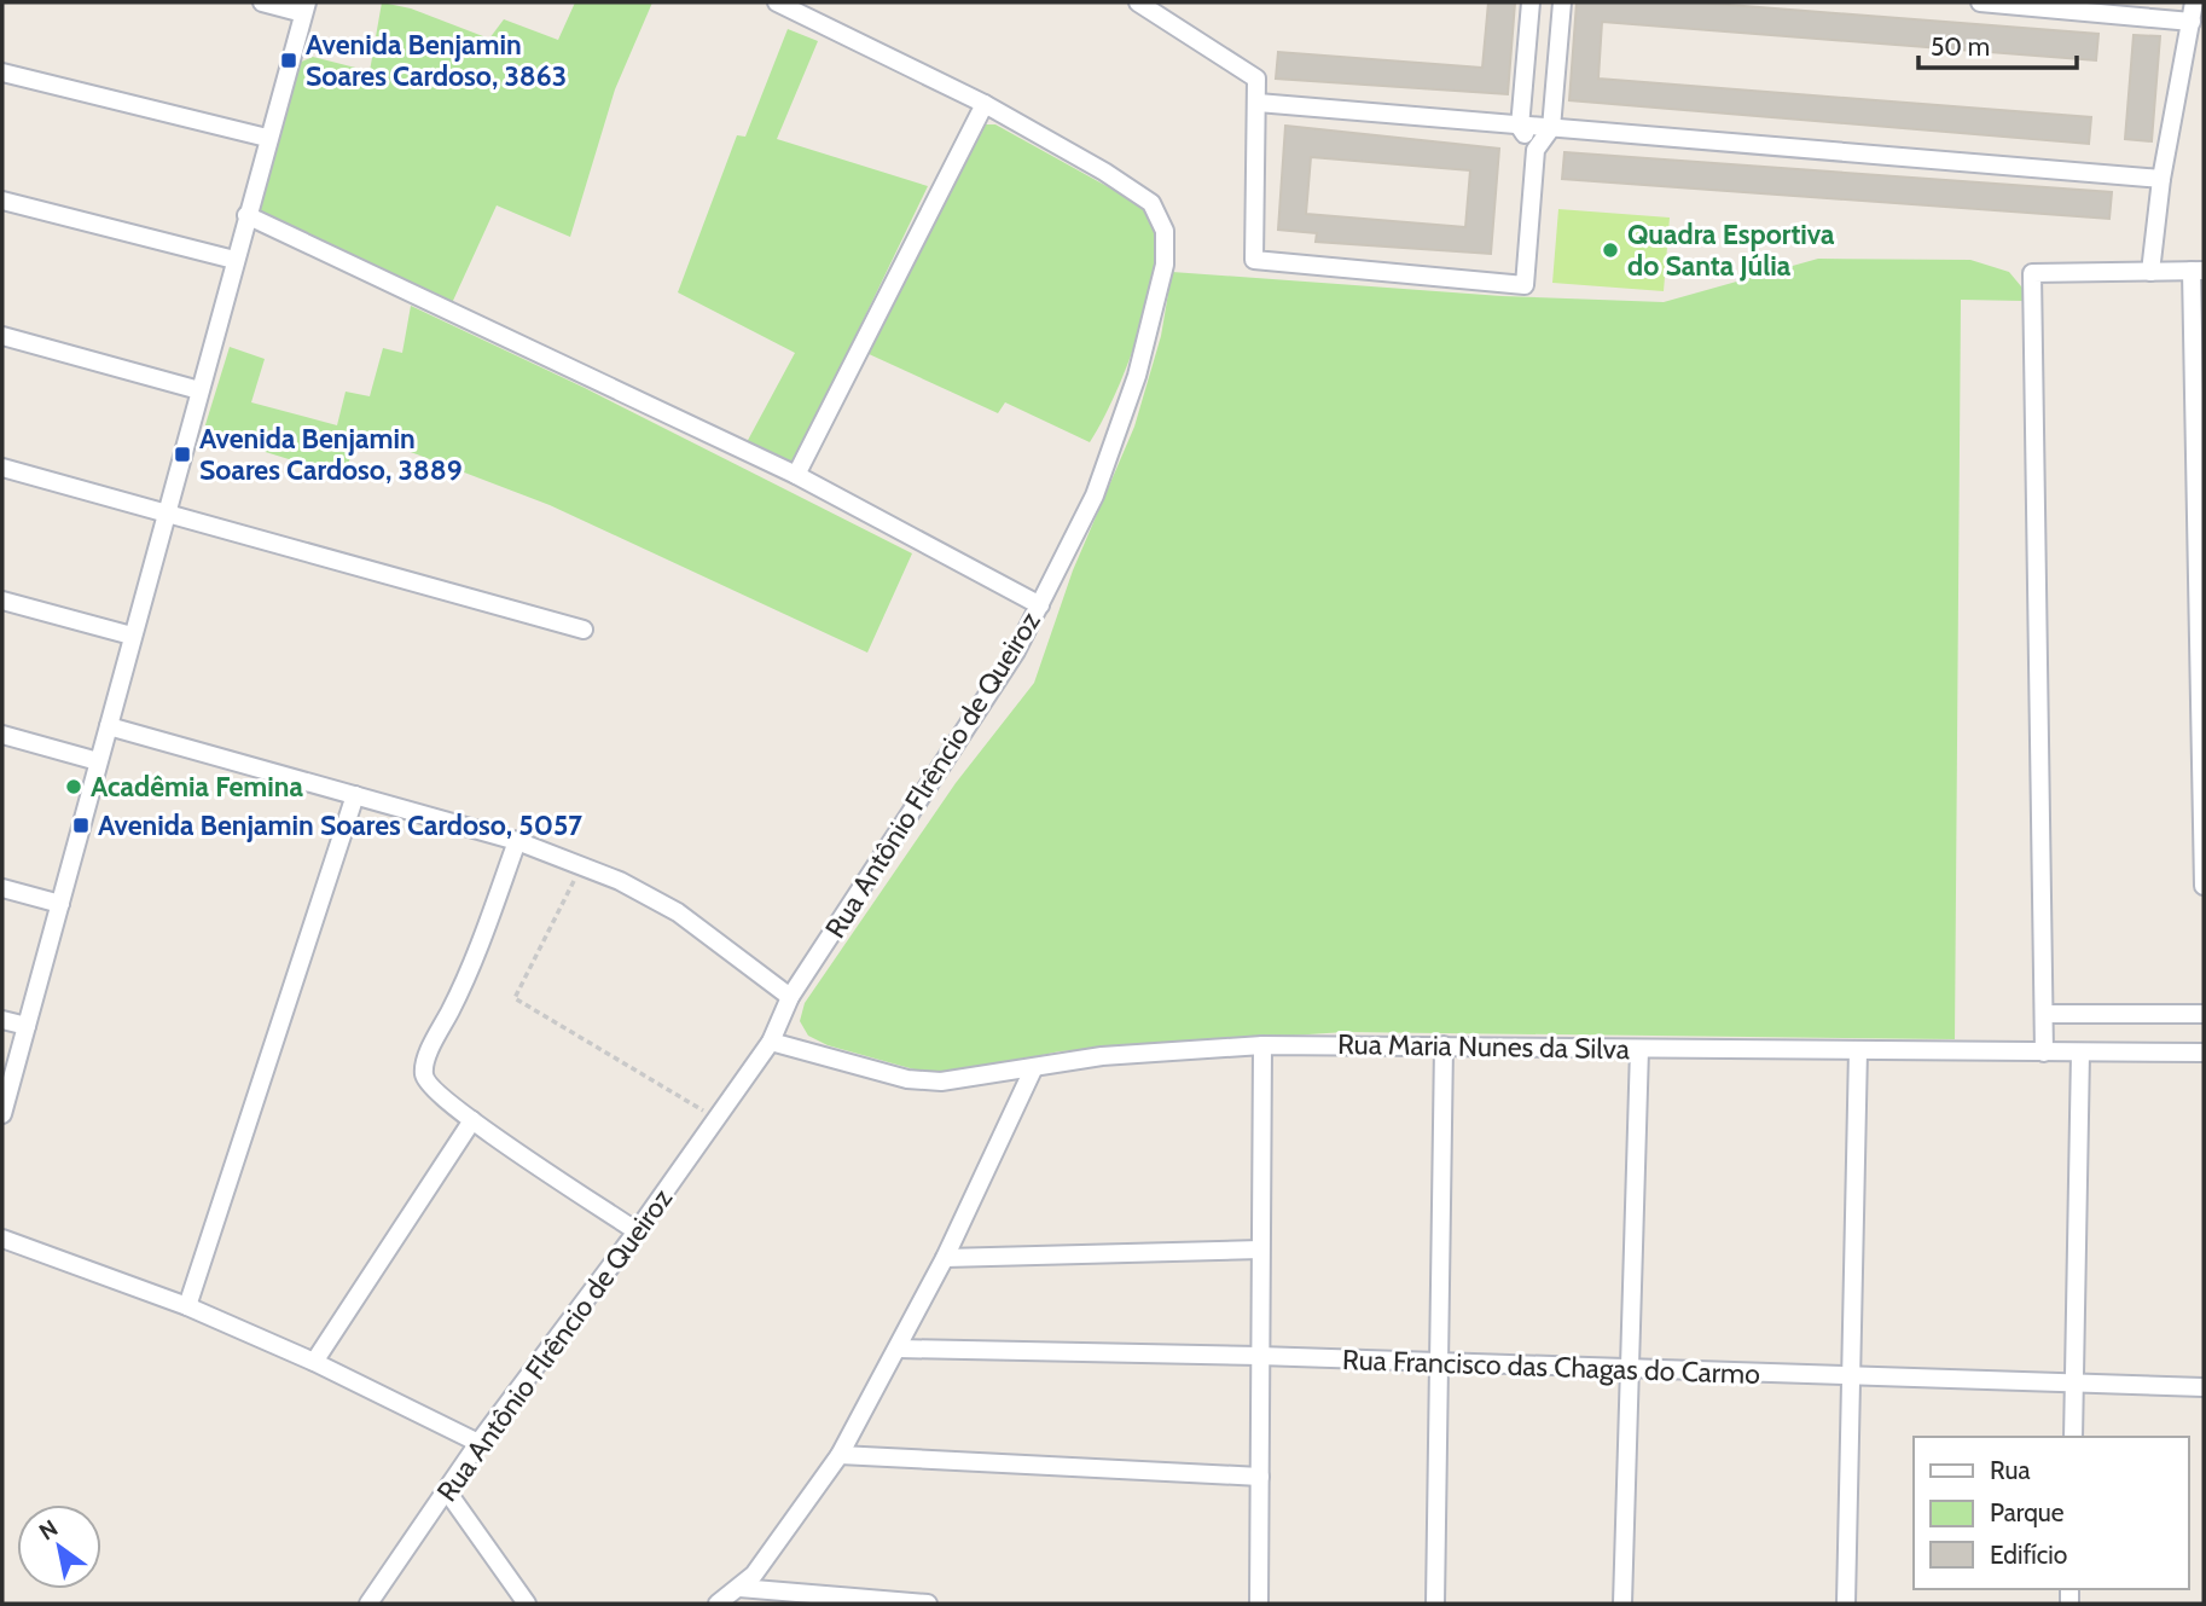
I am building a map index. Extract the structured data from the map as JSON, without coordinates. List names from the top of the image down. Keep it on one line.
{"streets":{"street":["Rua Antônio Flrêncio de Queiroz","Rua Maria Nunes da Silva","Rua Francisco das Chagas do Carmo"]},"crossings":[["Rua Antônio Flrêncio de Queiroz","Rua Maria Nunes da Silva"]],"places":{"transit":["Avenida Benjamin Soares Cardoso, 3863","Avenida Benjamin Soares Cardoso, 3889","Avenida Benjamin Soares Cardoso, 5057"],"other":["Quadra Esportiva do Santa Júlia","Acadêmia Femina"]},"legend":["Rua","Parque","Edifício"],"scale_bar":"50 m","north":"top left"}
